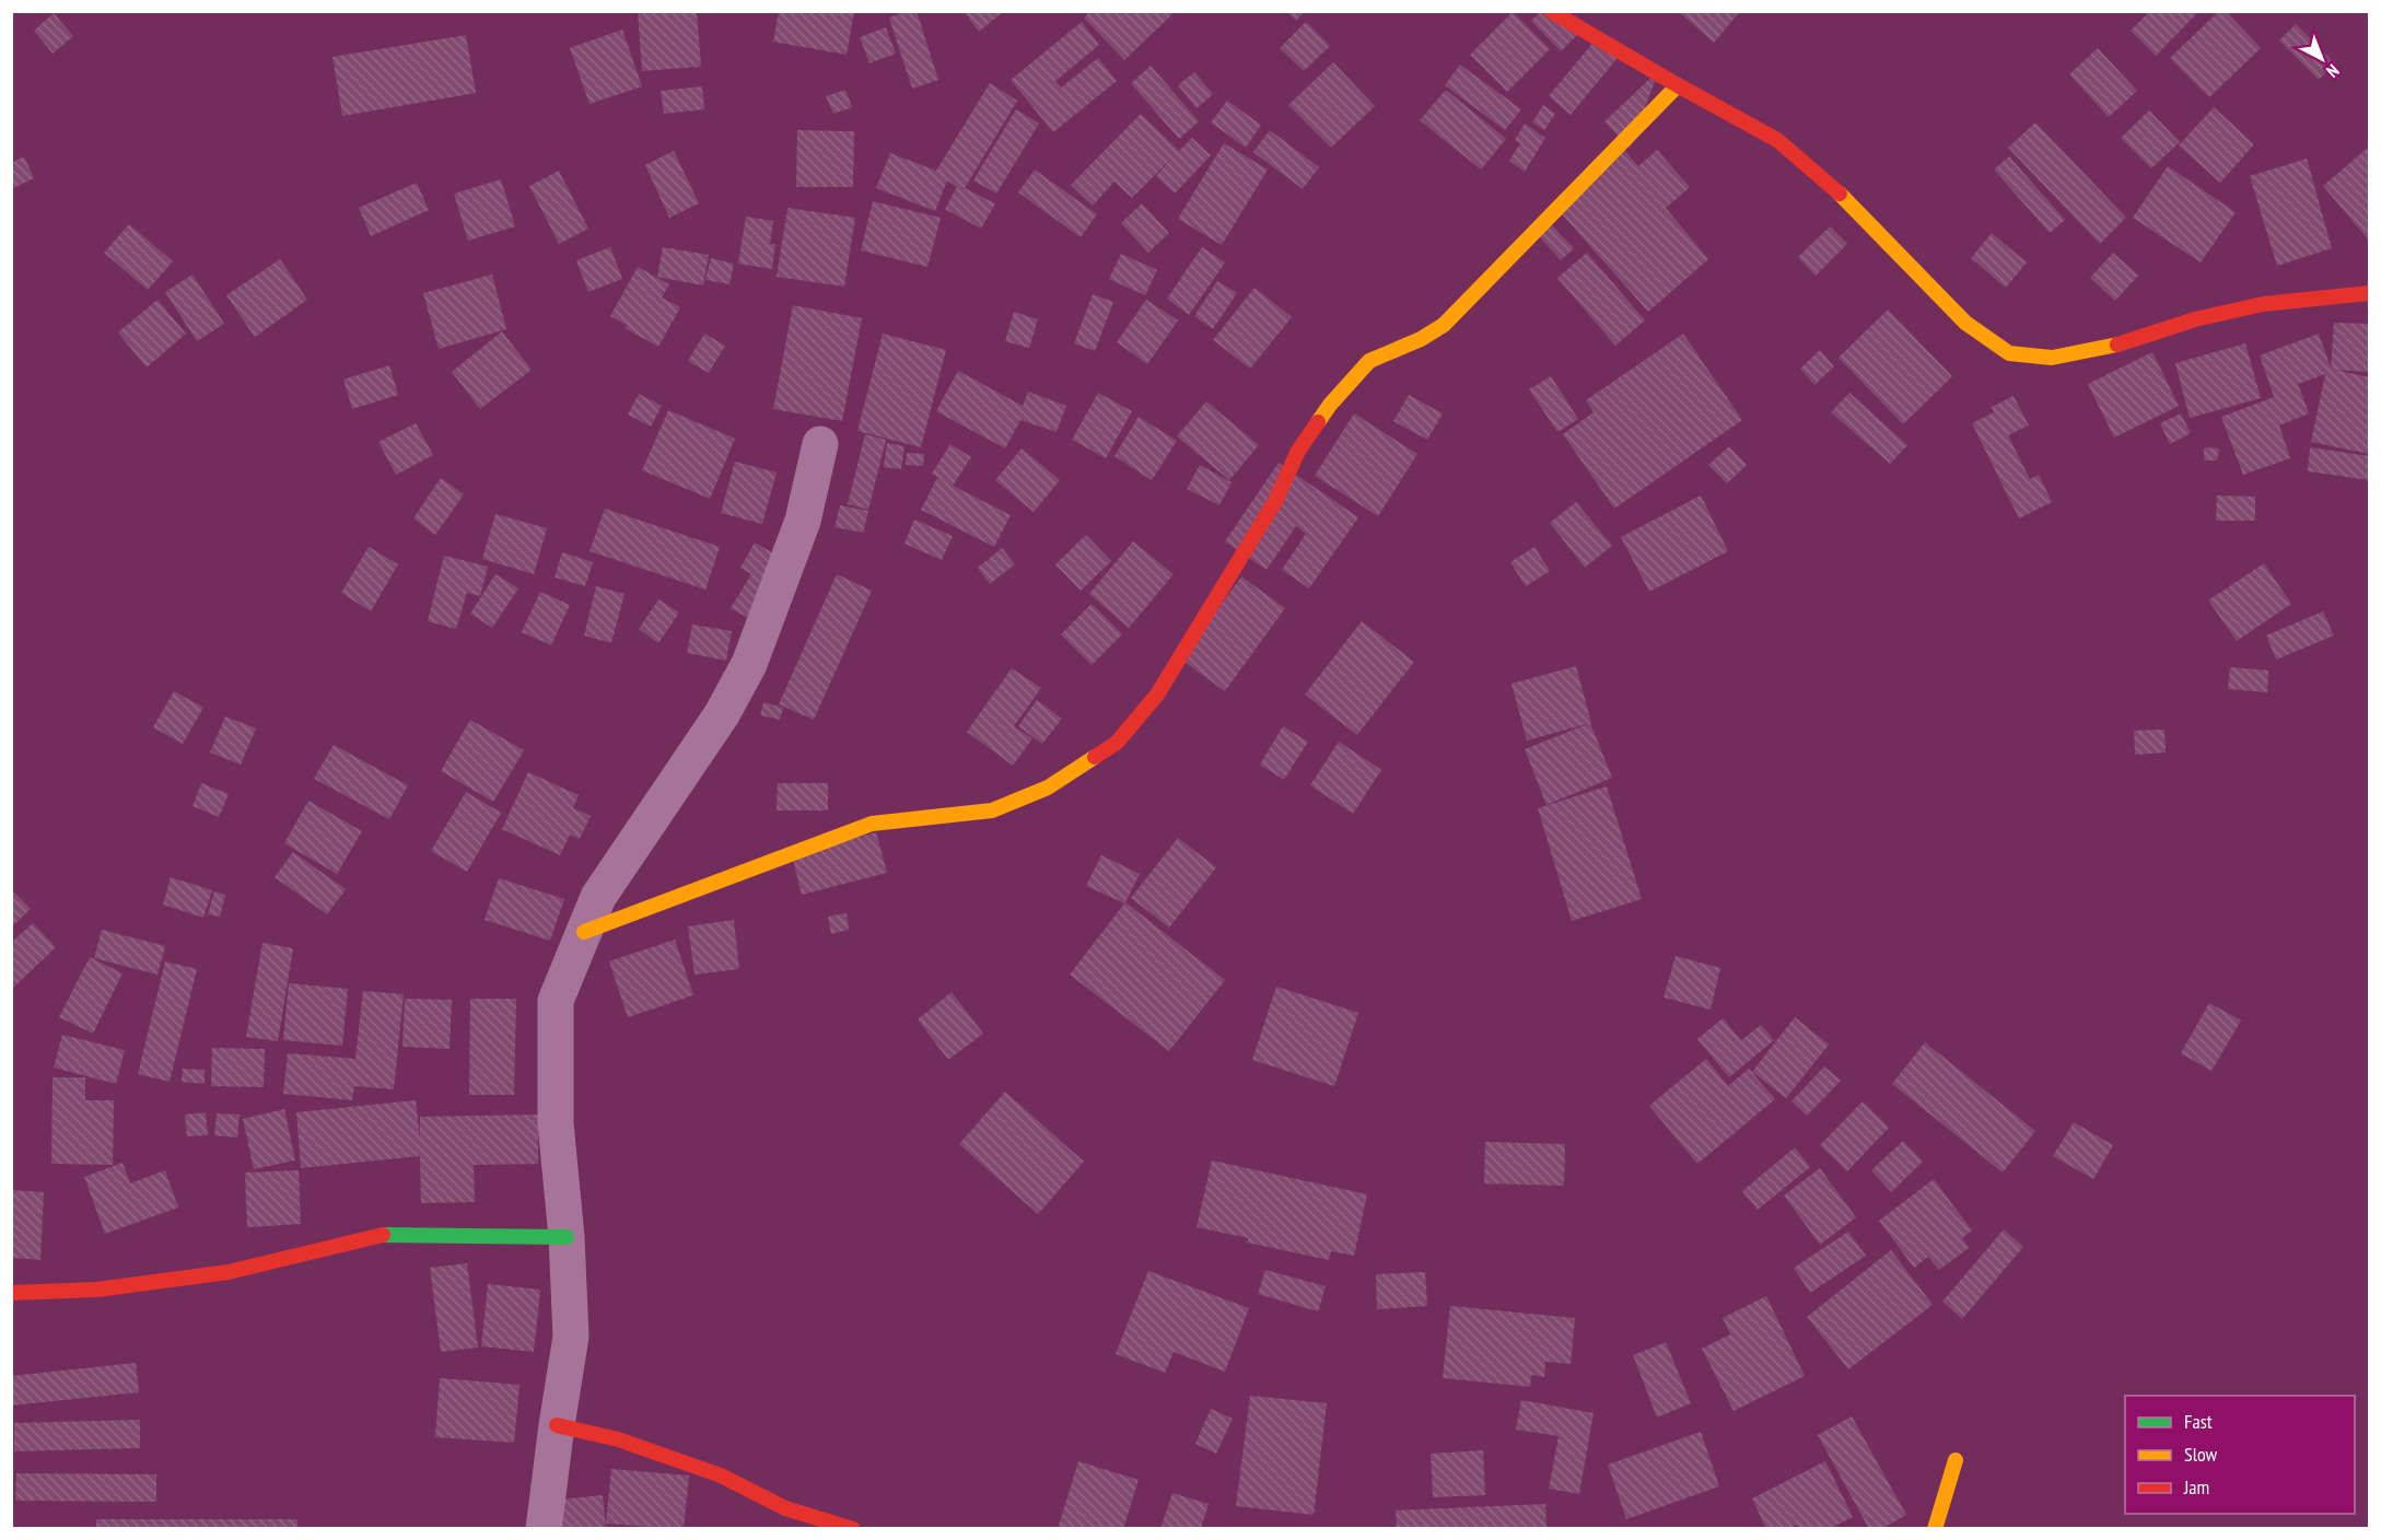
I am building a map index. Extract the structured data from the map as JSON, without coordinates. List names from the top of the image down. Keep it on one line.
{"legend":["Fast","Slow","Jam"],"north":"bottom right"}
